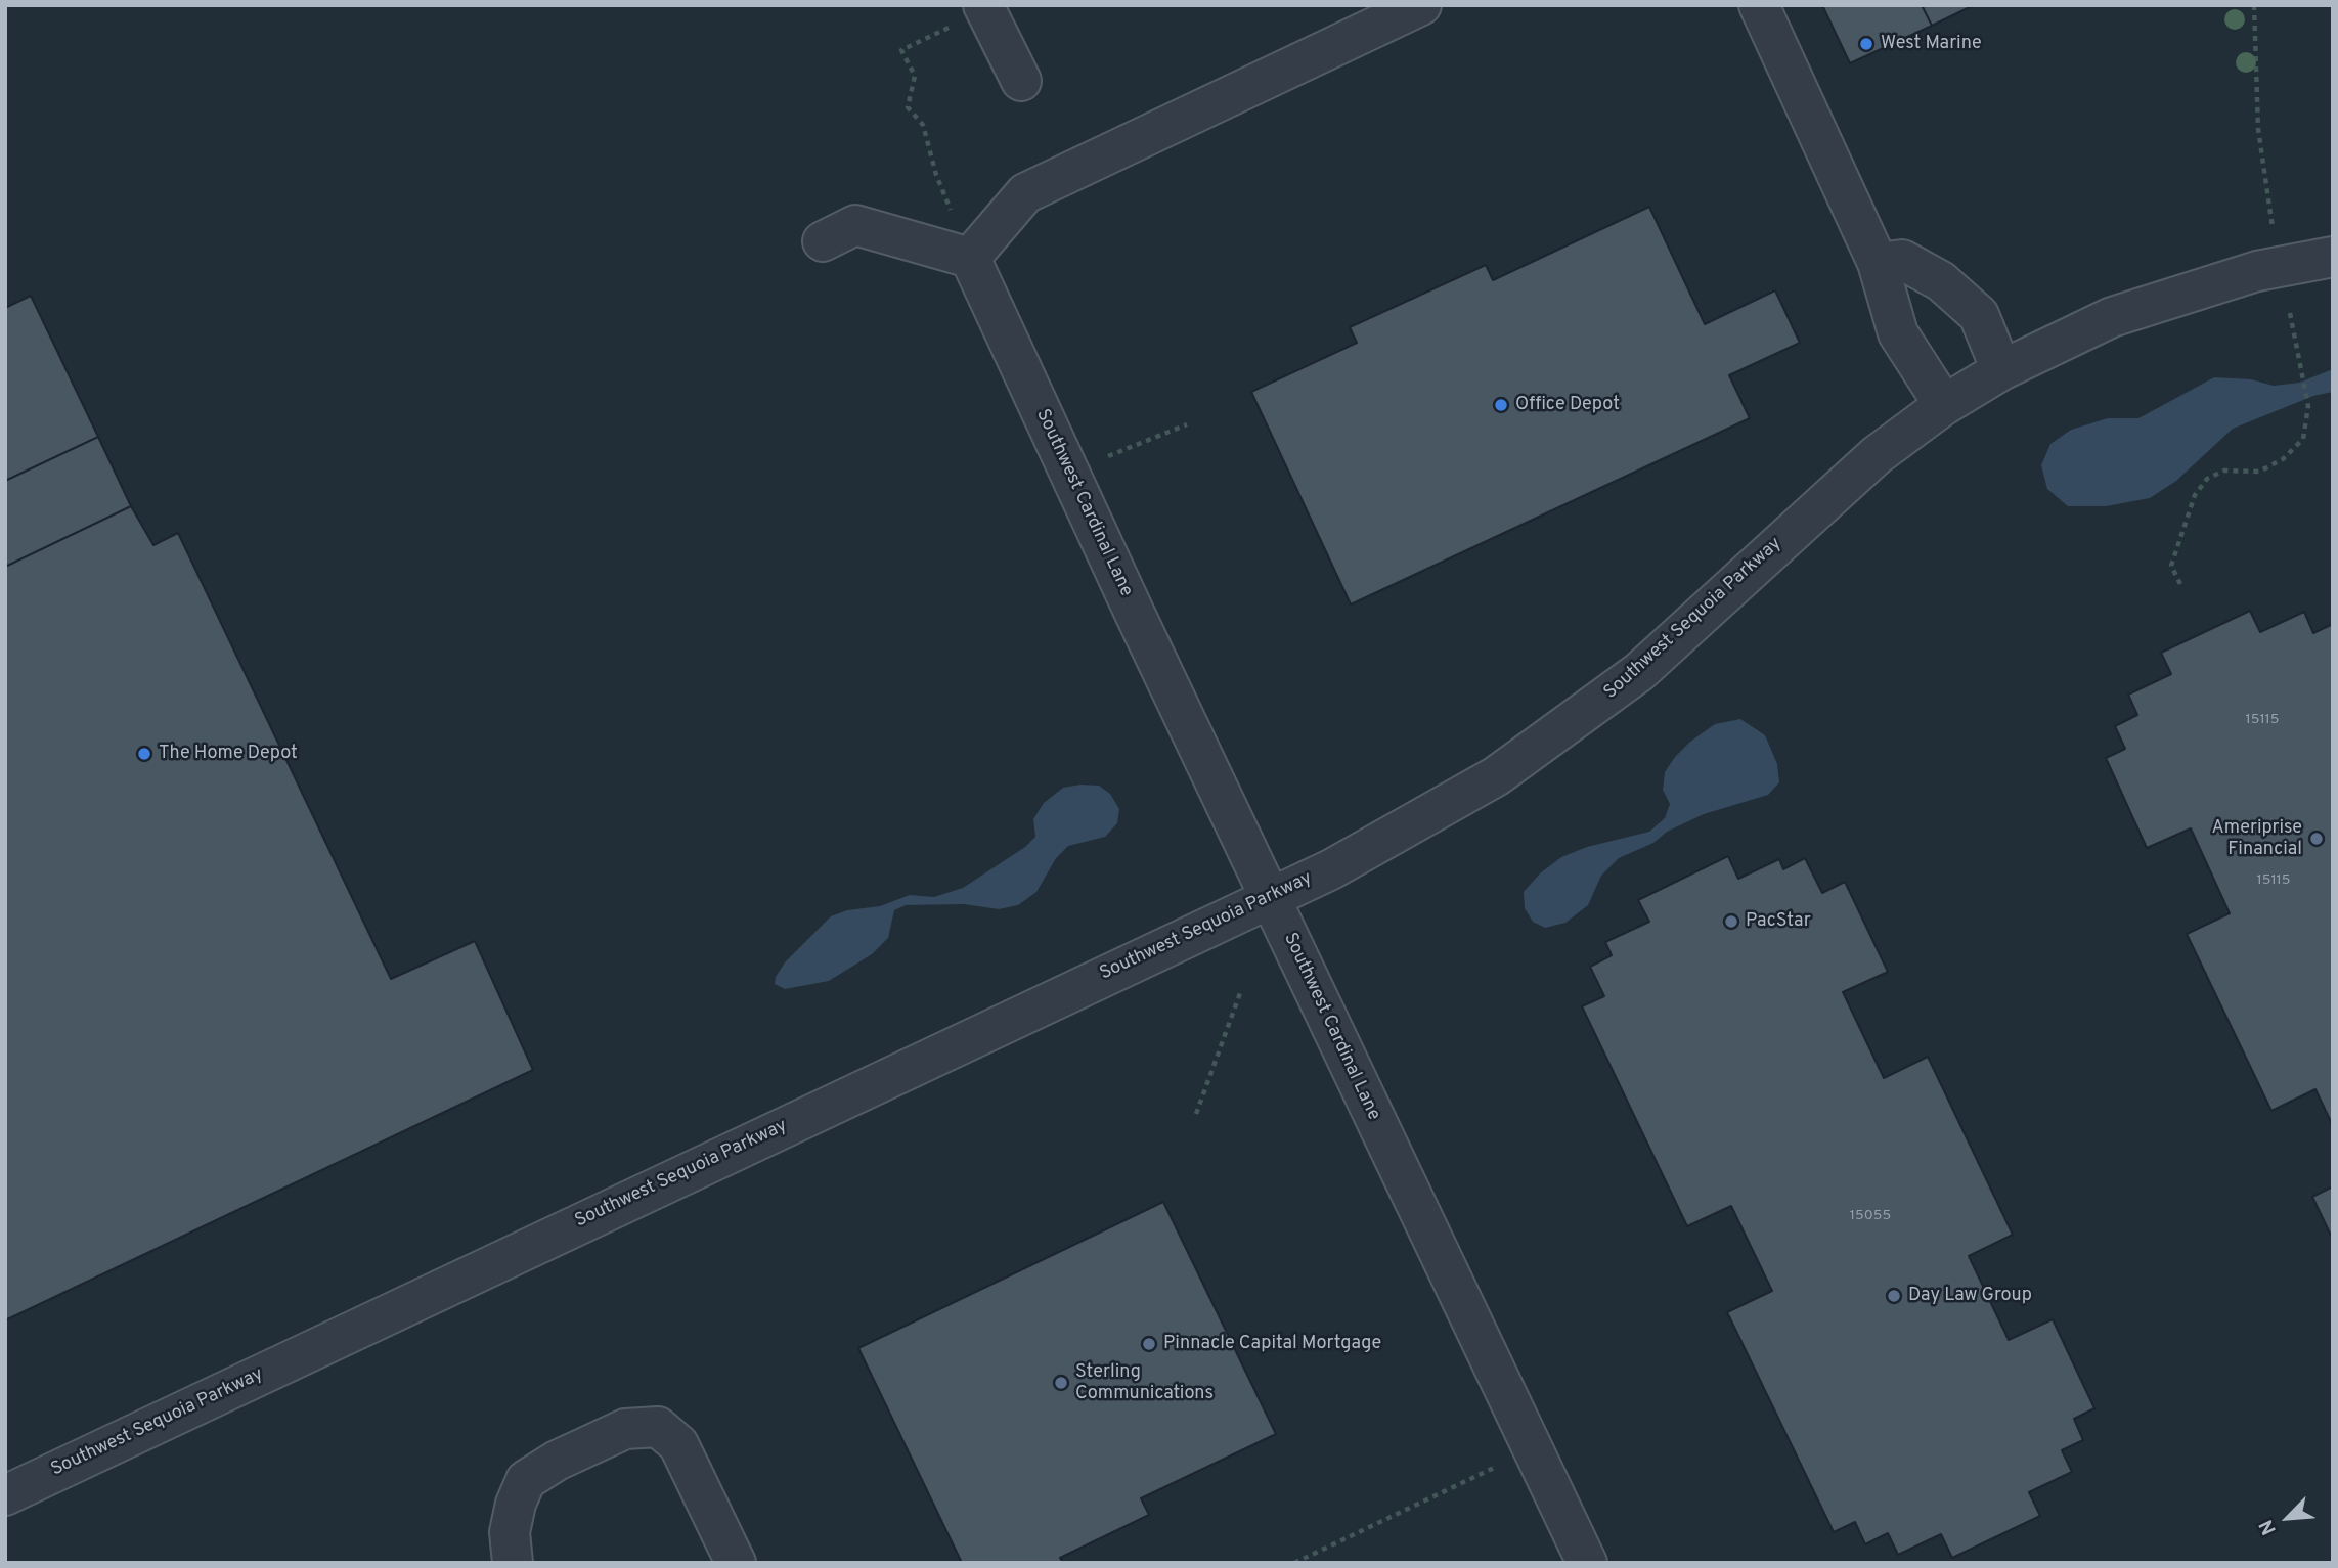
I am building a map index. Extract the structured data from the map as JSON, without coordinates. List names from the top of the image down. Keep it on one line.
{"streets":{"street":["Southwest Cardinal Lane","Southwest Sequoia Parkway"]},"crossings":[["Southwest Cardinal Lane","Southwest Sequoia Parkway"]],"places":["West Marine","Office Depot","The Home Depot","Ameriprise Financial","PacStar","Day Law Group","Pinnacle Capital Mortgage","Sterling Communications"],"house_numbers":["15115","15115","15055"],"north":"bottom left"}
